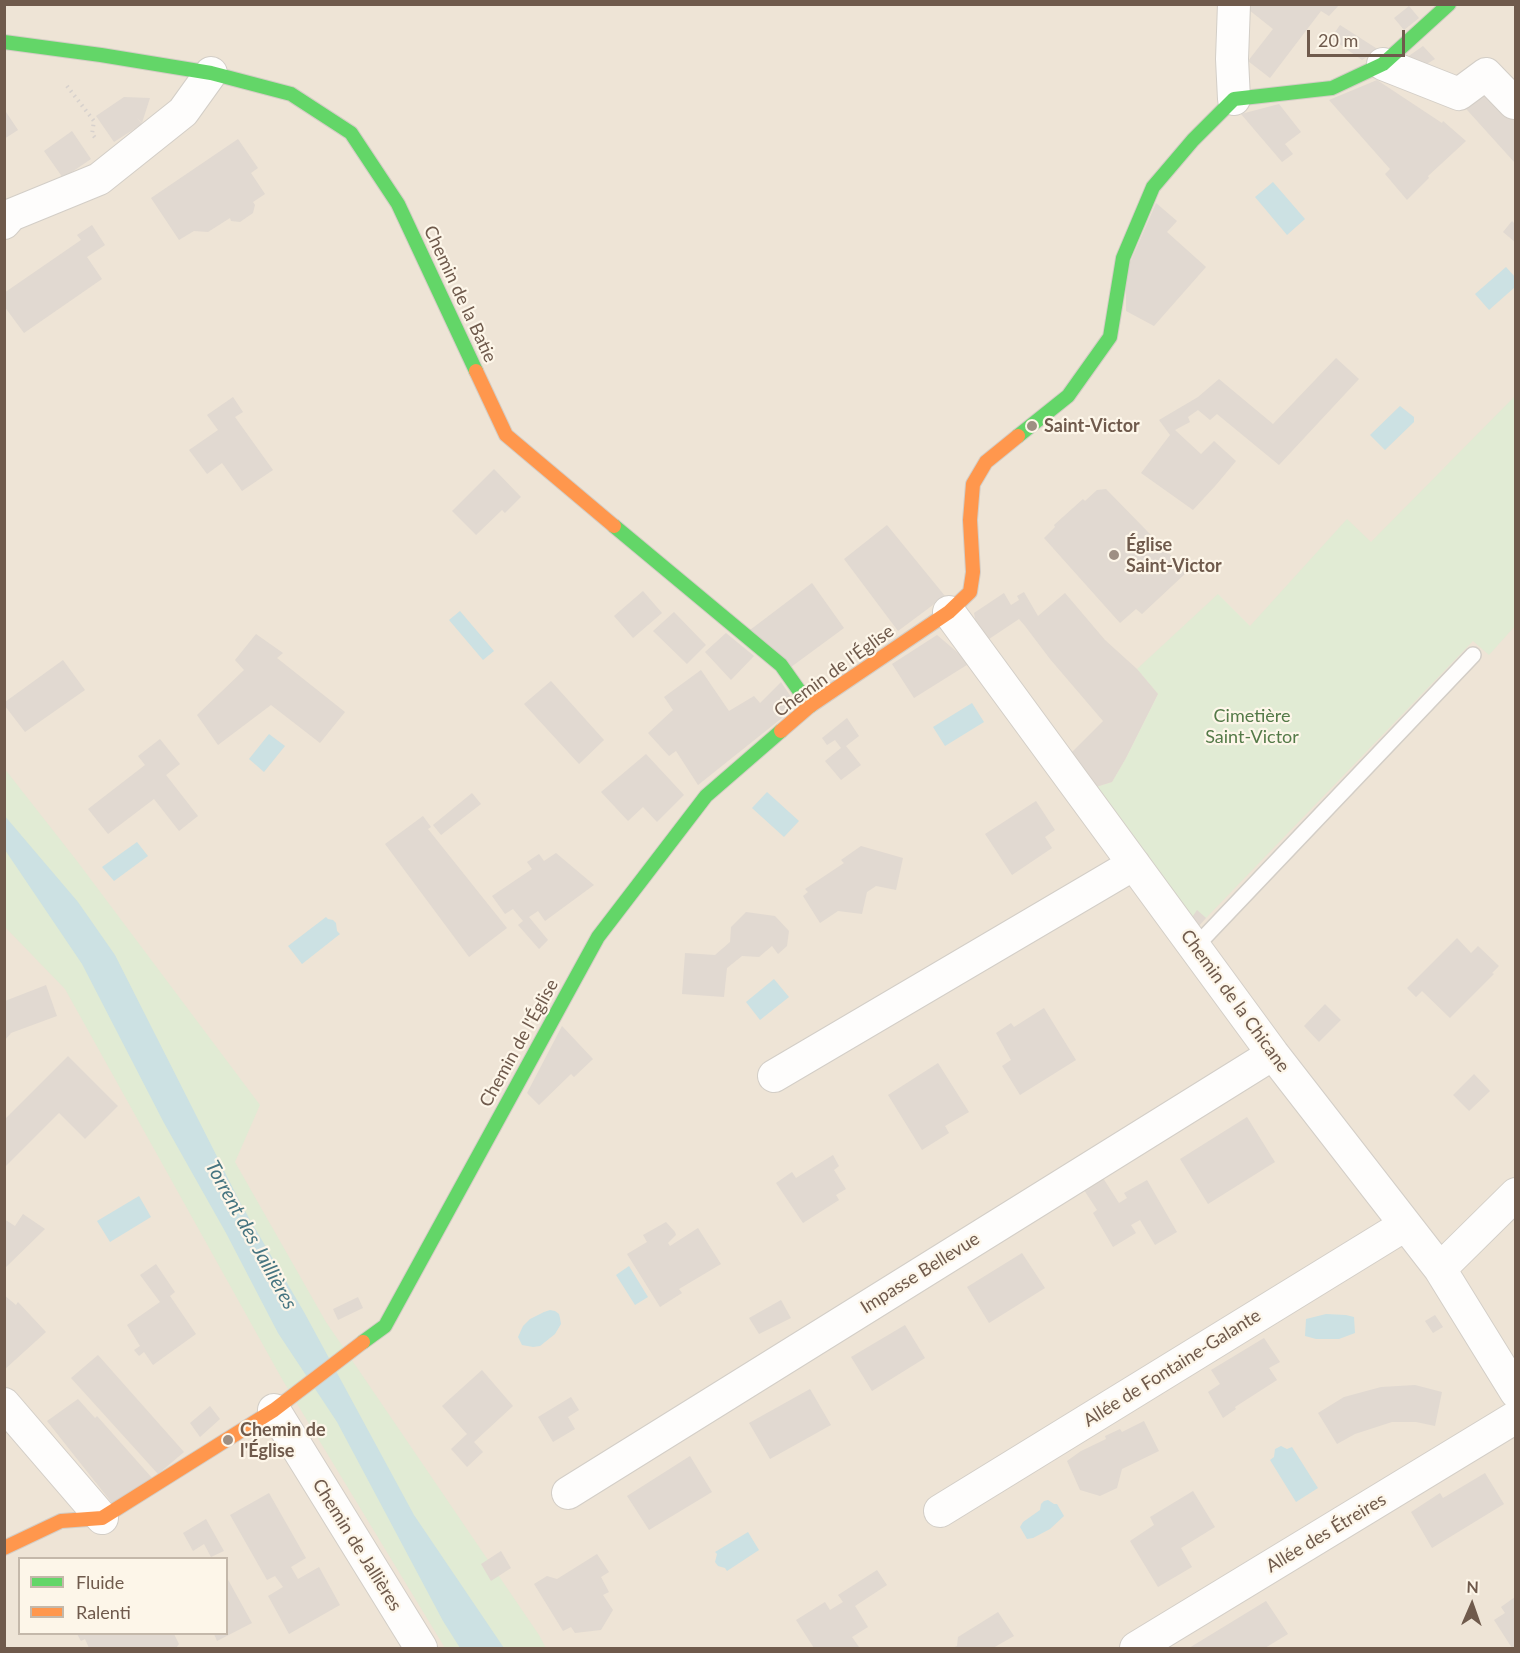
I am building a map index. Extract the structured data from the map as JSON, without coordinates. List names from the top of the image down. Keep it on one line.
{"streets":{"street":["Chemin de la Batie","Chemin de l'Église","Chemin de la Chicane","Impasse Bellevue","Allée de Fontaine-Galante","Allée des Étreires","Chemin de Jallières"]},"crossings":[["Chemin de la Batie","Chemin de l'Église"],["Chemin de l'Église","Chemin de la Chicane"],["Chemin de l'Église","Chemin de Jallières"],["Chemin de la Chicane","Impasse Bellevue"],["Chemin de la Chicane","Allée de Fontaine-Galante"]],"water":["Torrent des Jaillières"],"parks":["Cimetière Saint-Victor"],"places":["Saint-Victor","Église Saint-Victor","Chemin de l'Église"],"legend":["Fluide","Ralenti"],"scale_bar":"20 m","north":"top"}
